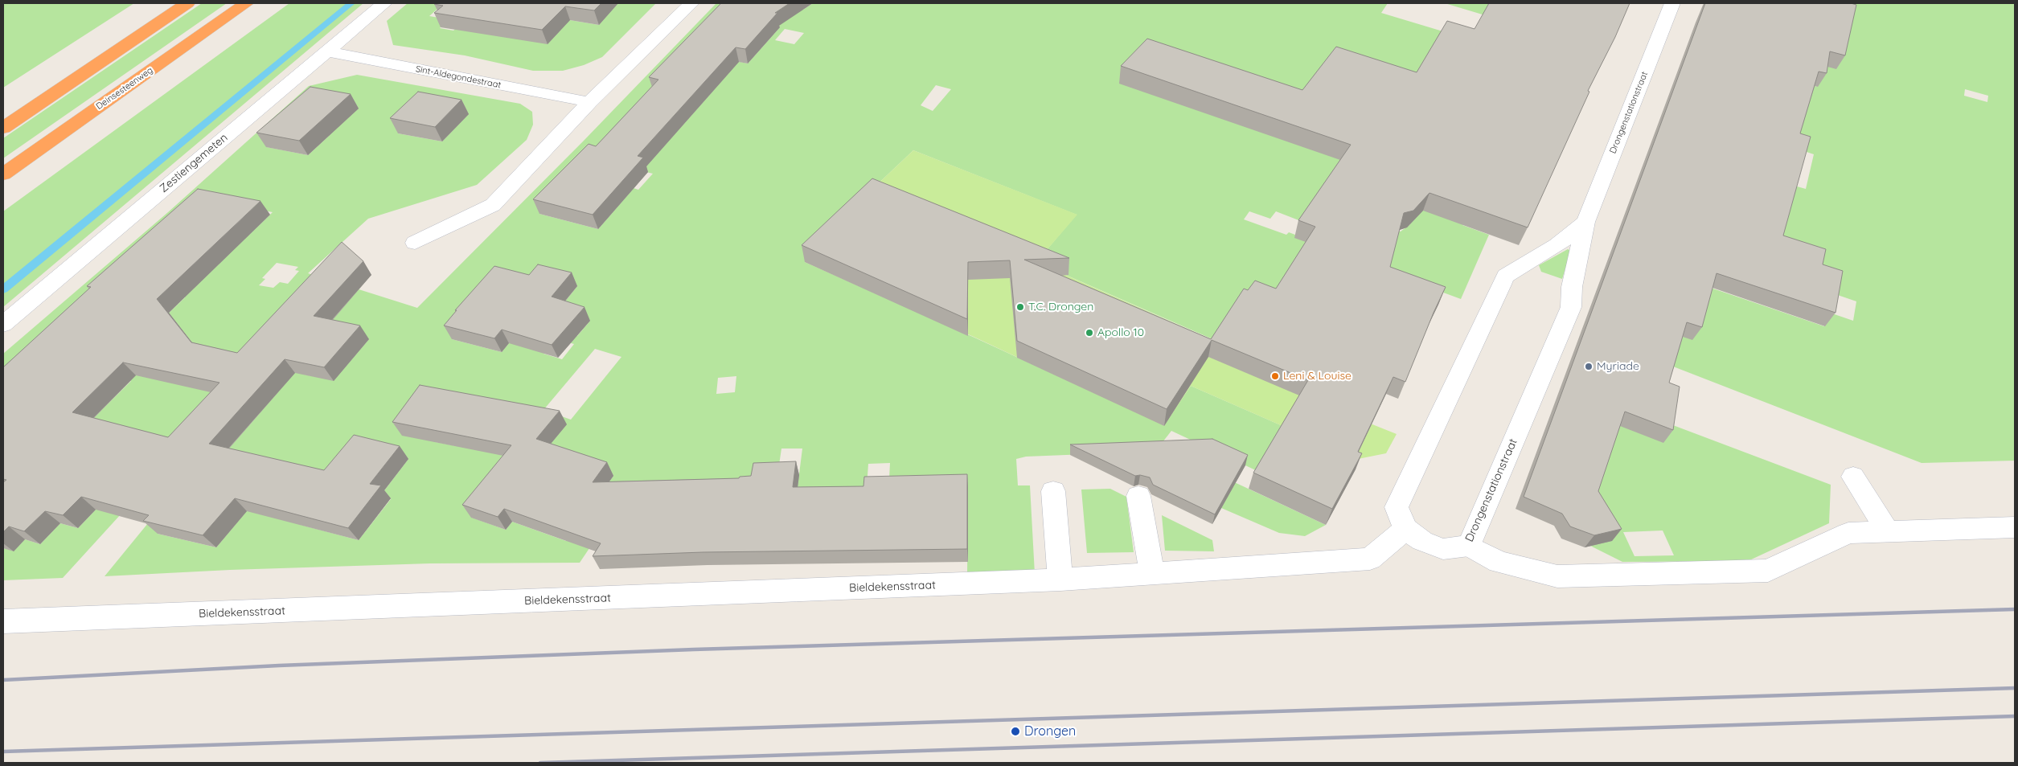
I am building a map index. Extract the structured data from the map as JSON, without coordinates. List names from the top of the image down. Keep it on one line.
{"streets":{"highway":["Deinsesteenweg"],"street":["Sint-Aldegondestraat","Drongenstationstraat","Zestiengemeten","Bieldekensstraat"]},"crossings":[["Sint-Aldegondestraat","Zestiengemeten"],["Drongenstationstraat","Bieldekensstraat"]],"places":["T.C. Drongen","Apollo 10","Myriade","Leni & Louise","Drongen"]}
